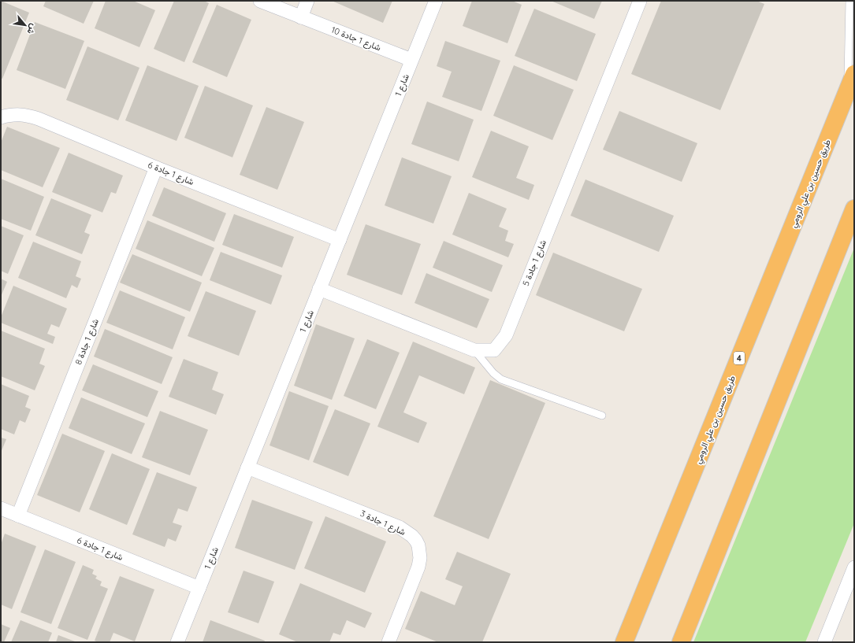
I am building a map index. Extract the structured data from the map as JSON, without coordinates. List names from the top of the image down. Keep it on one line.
{"streets":{"highway":["طريق حسين بن علي الرومي","4"],"street":["شارع 1 جادة 10","شارع 1","شارع 1 جادة 6","شارع 1 جادة 5","شارع 1 جادة 8","شارع 1 جادة 3"]},"crossings":[["شارع 1 جادة 10","شارع 1"],["شارع 1","شارع 1 جادة 6"],["شارع 1","شارع 1 جادة 5"],["شارع 1","شارع 1 جادة 3"],["شارع 1 جادة 6","شارع 1 جادة 8"]],"north":"bottom right"}
